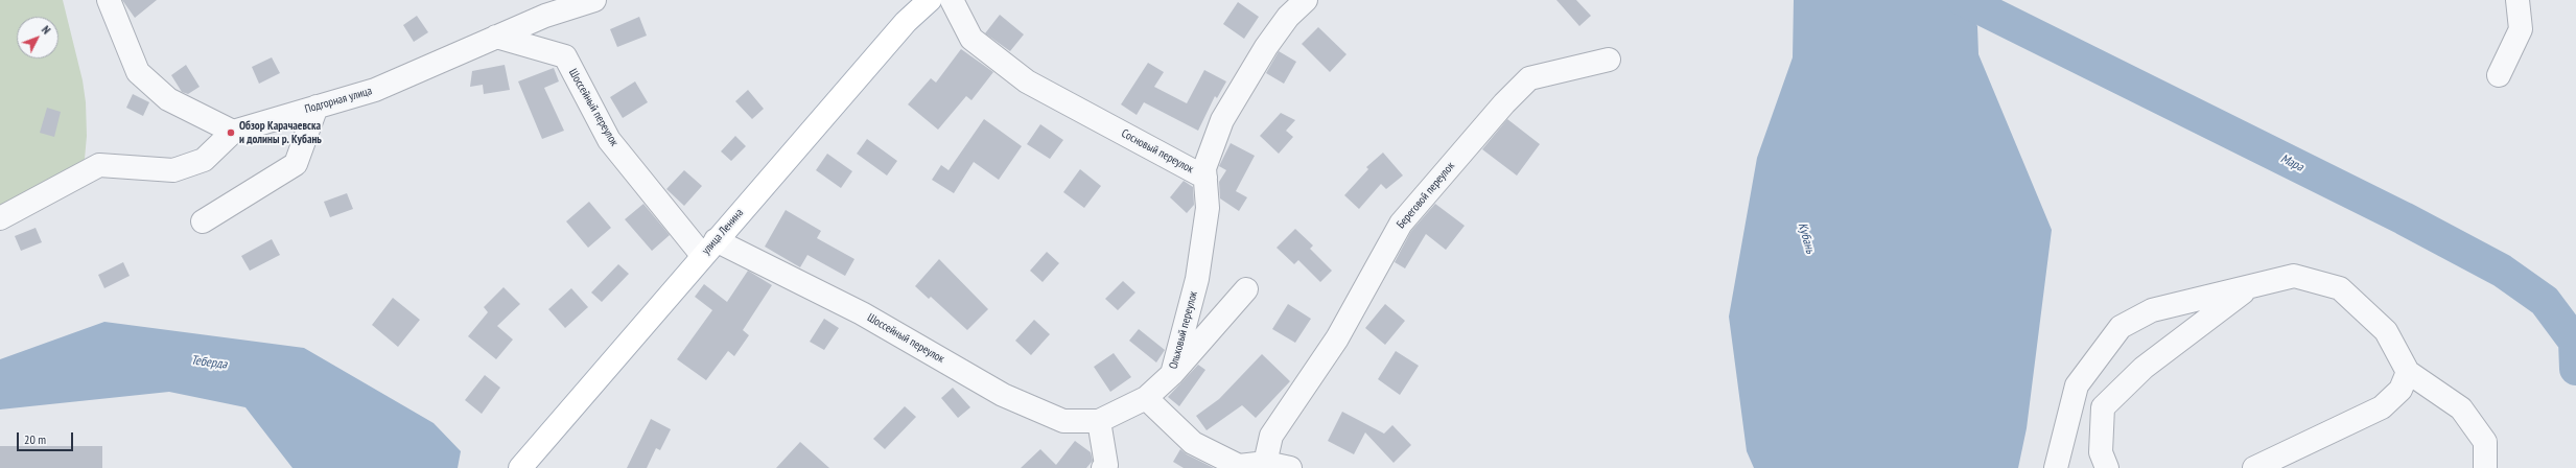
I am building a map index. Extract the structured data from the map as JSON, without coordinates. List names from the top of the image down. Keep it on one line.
{"streets":{"main road":["улица Ленина"],"street":["Подгорная улица","Шоссейный переулок","Сосновый переулок","Береговой переулок","Ольховый переулок"]},"crossings":[["Подгорная улица","Шоссейный переулок"],["Шоссейный переулок","улица Ленина"],["Шоссейный переулок","Ольховый переулок"],["Сосновый переулок","Ольховый переулок"]],"water":["Мара","Кубань","Теберда"],"places":["Обзор Карачаевска и долины р. Кубань"],"scale_bar":"20 m","north":"top right"}
